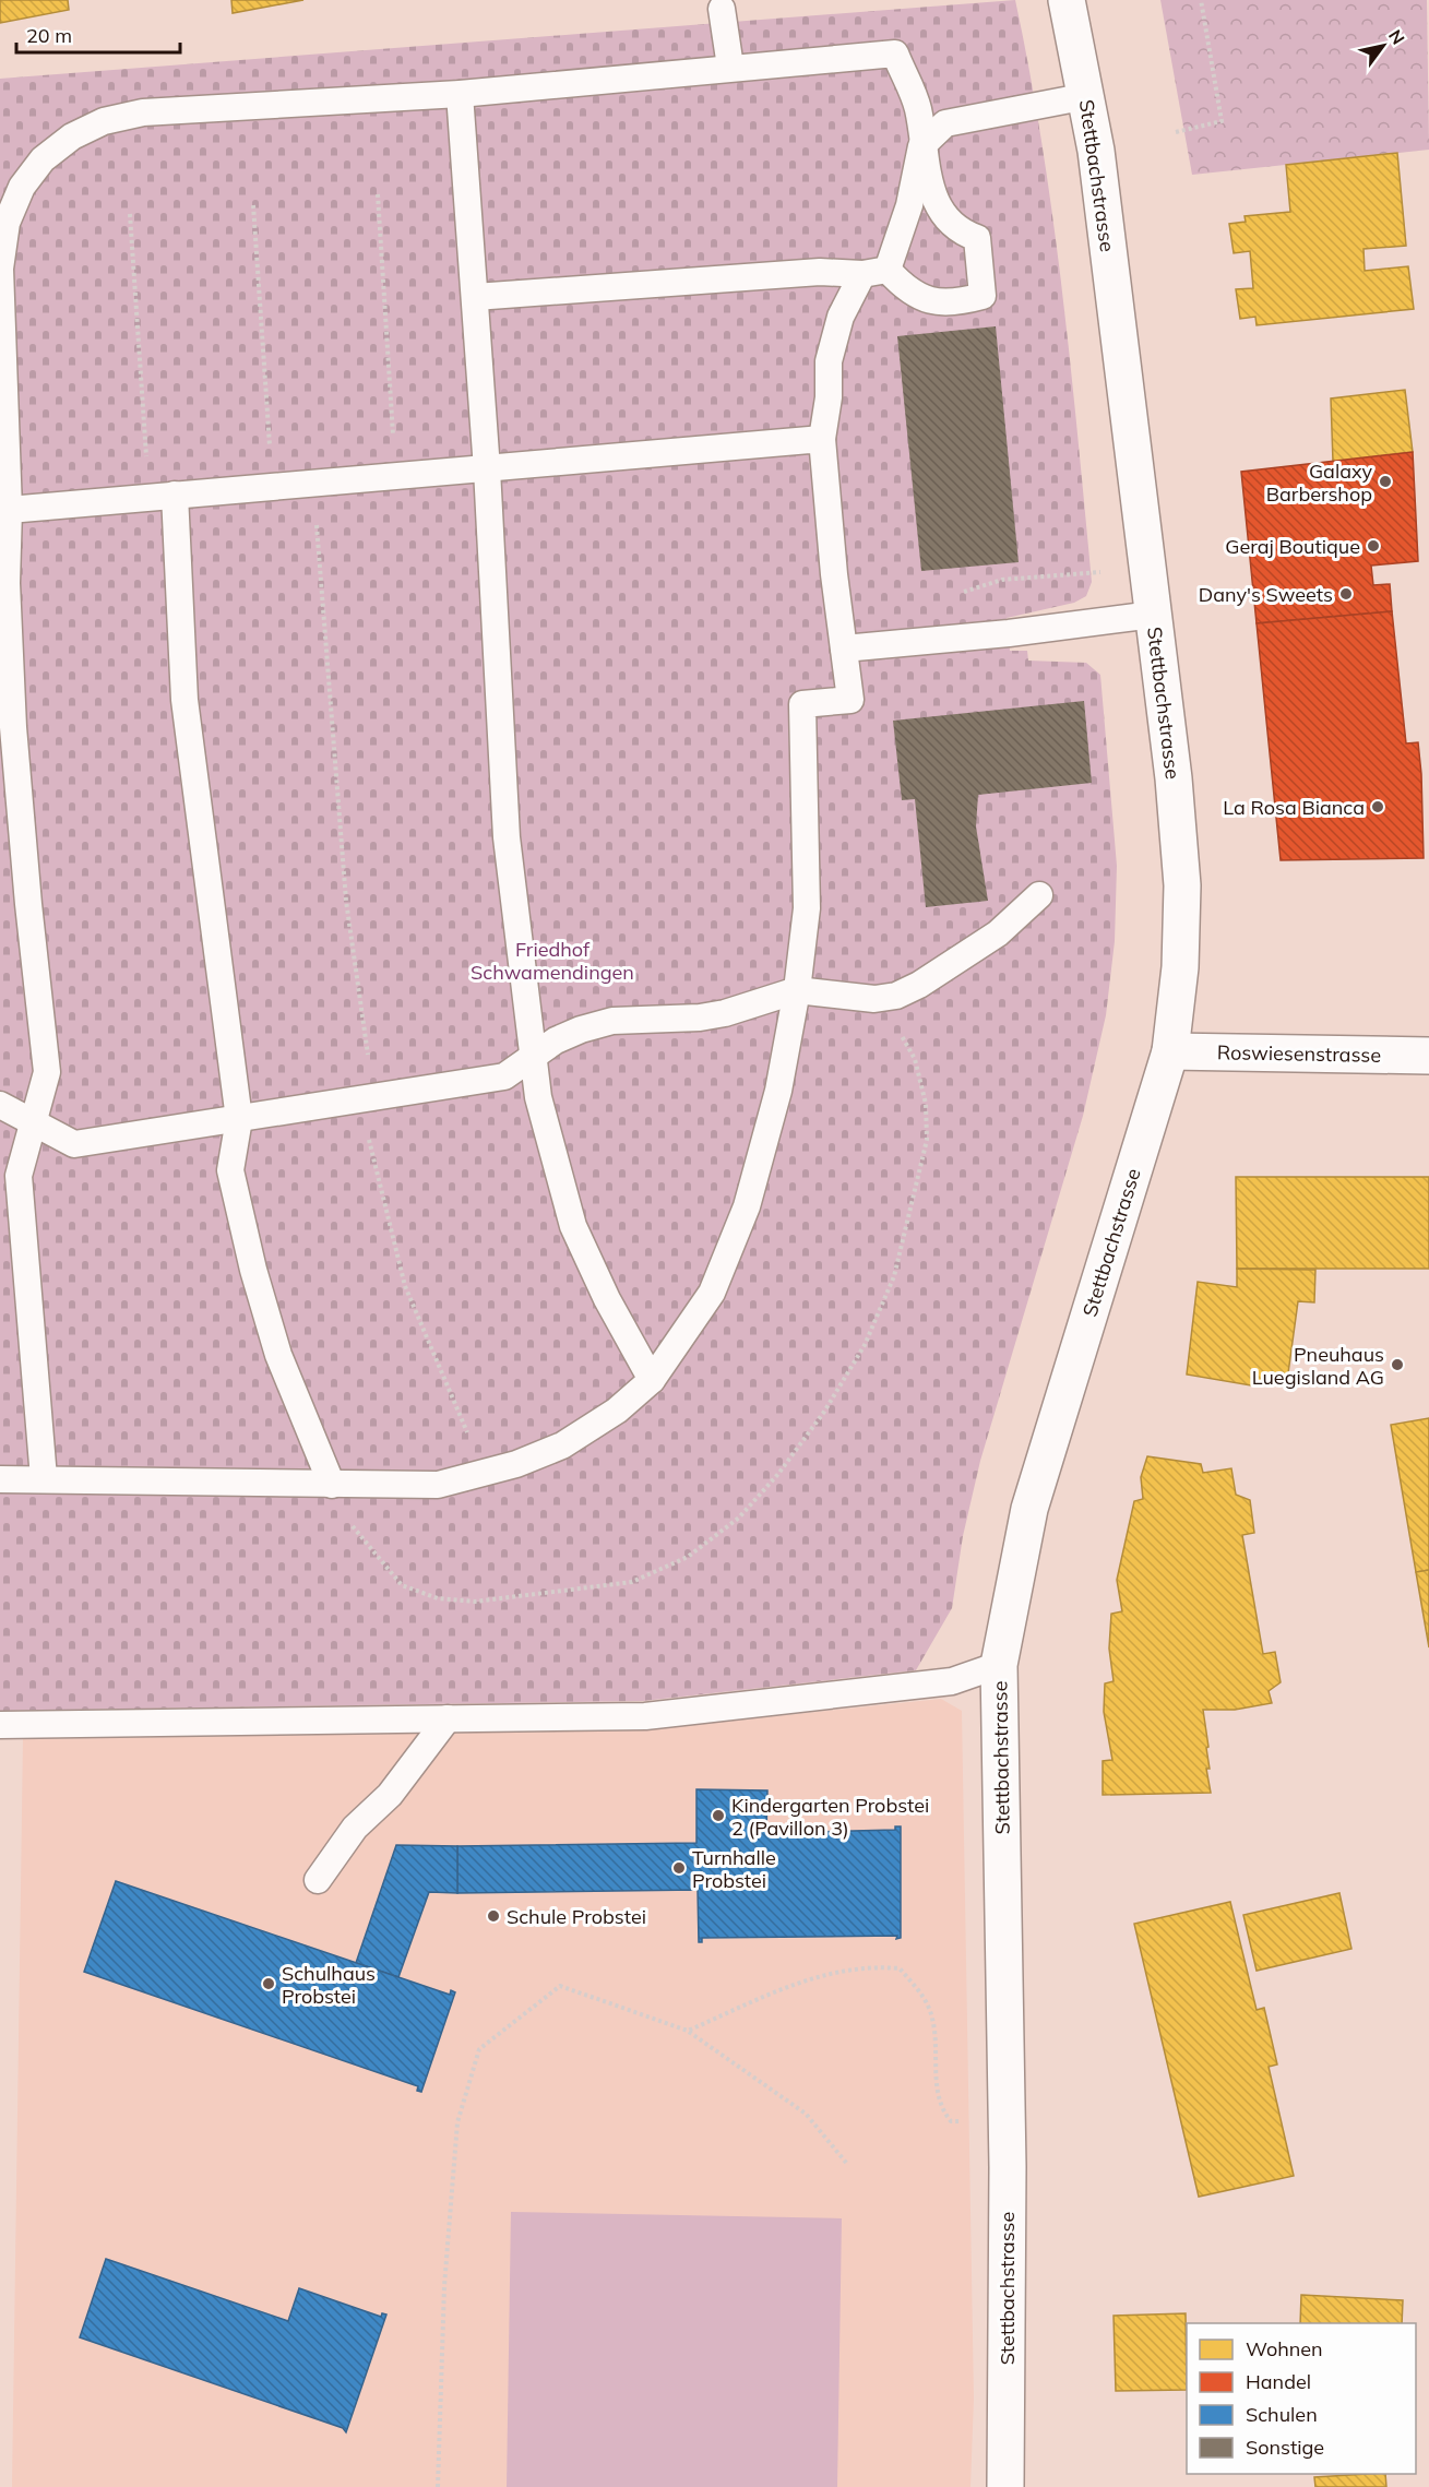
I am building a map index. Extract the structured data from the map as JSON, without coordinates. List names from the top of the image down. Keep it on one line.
{"streets":{"street":["Stettbachstrasse","Roswiesenstrasse"]},"crossings":[["Stettbachstrasse","Roswiesenstrasse"]],"parks":["Friedhof Schwamendingen"],"places":["Galaxy Barbershop","Geraj Boutique","Dany's Sweets","La Rosa Bianca","Pneuhaus Luegisland AG","Kindergarten Probstei 2 (Pavillon 3)","Turnhalle Probstei","Schule Probstei","Schulhaus Probstei"],"legend":["Wohnen","Handel","Schulen","Sonstige"],"scale_bar":"20 m","north":"top right"}
